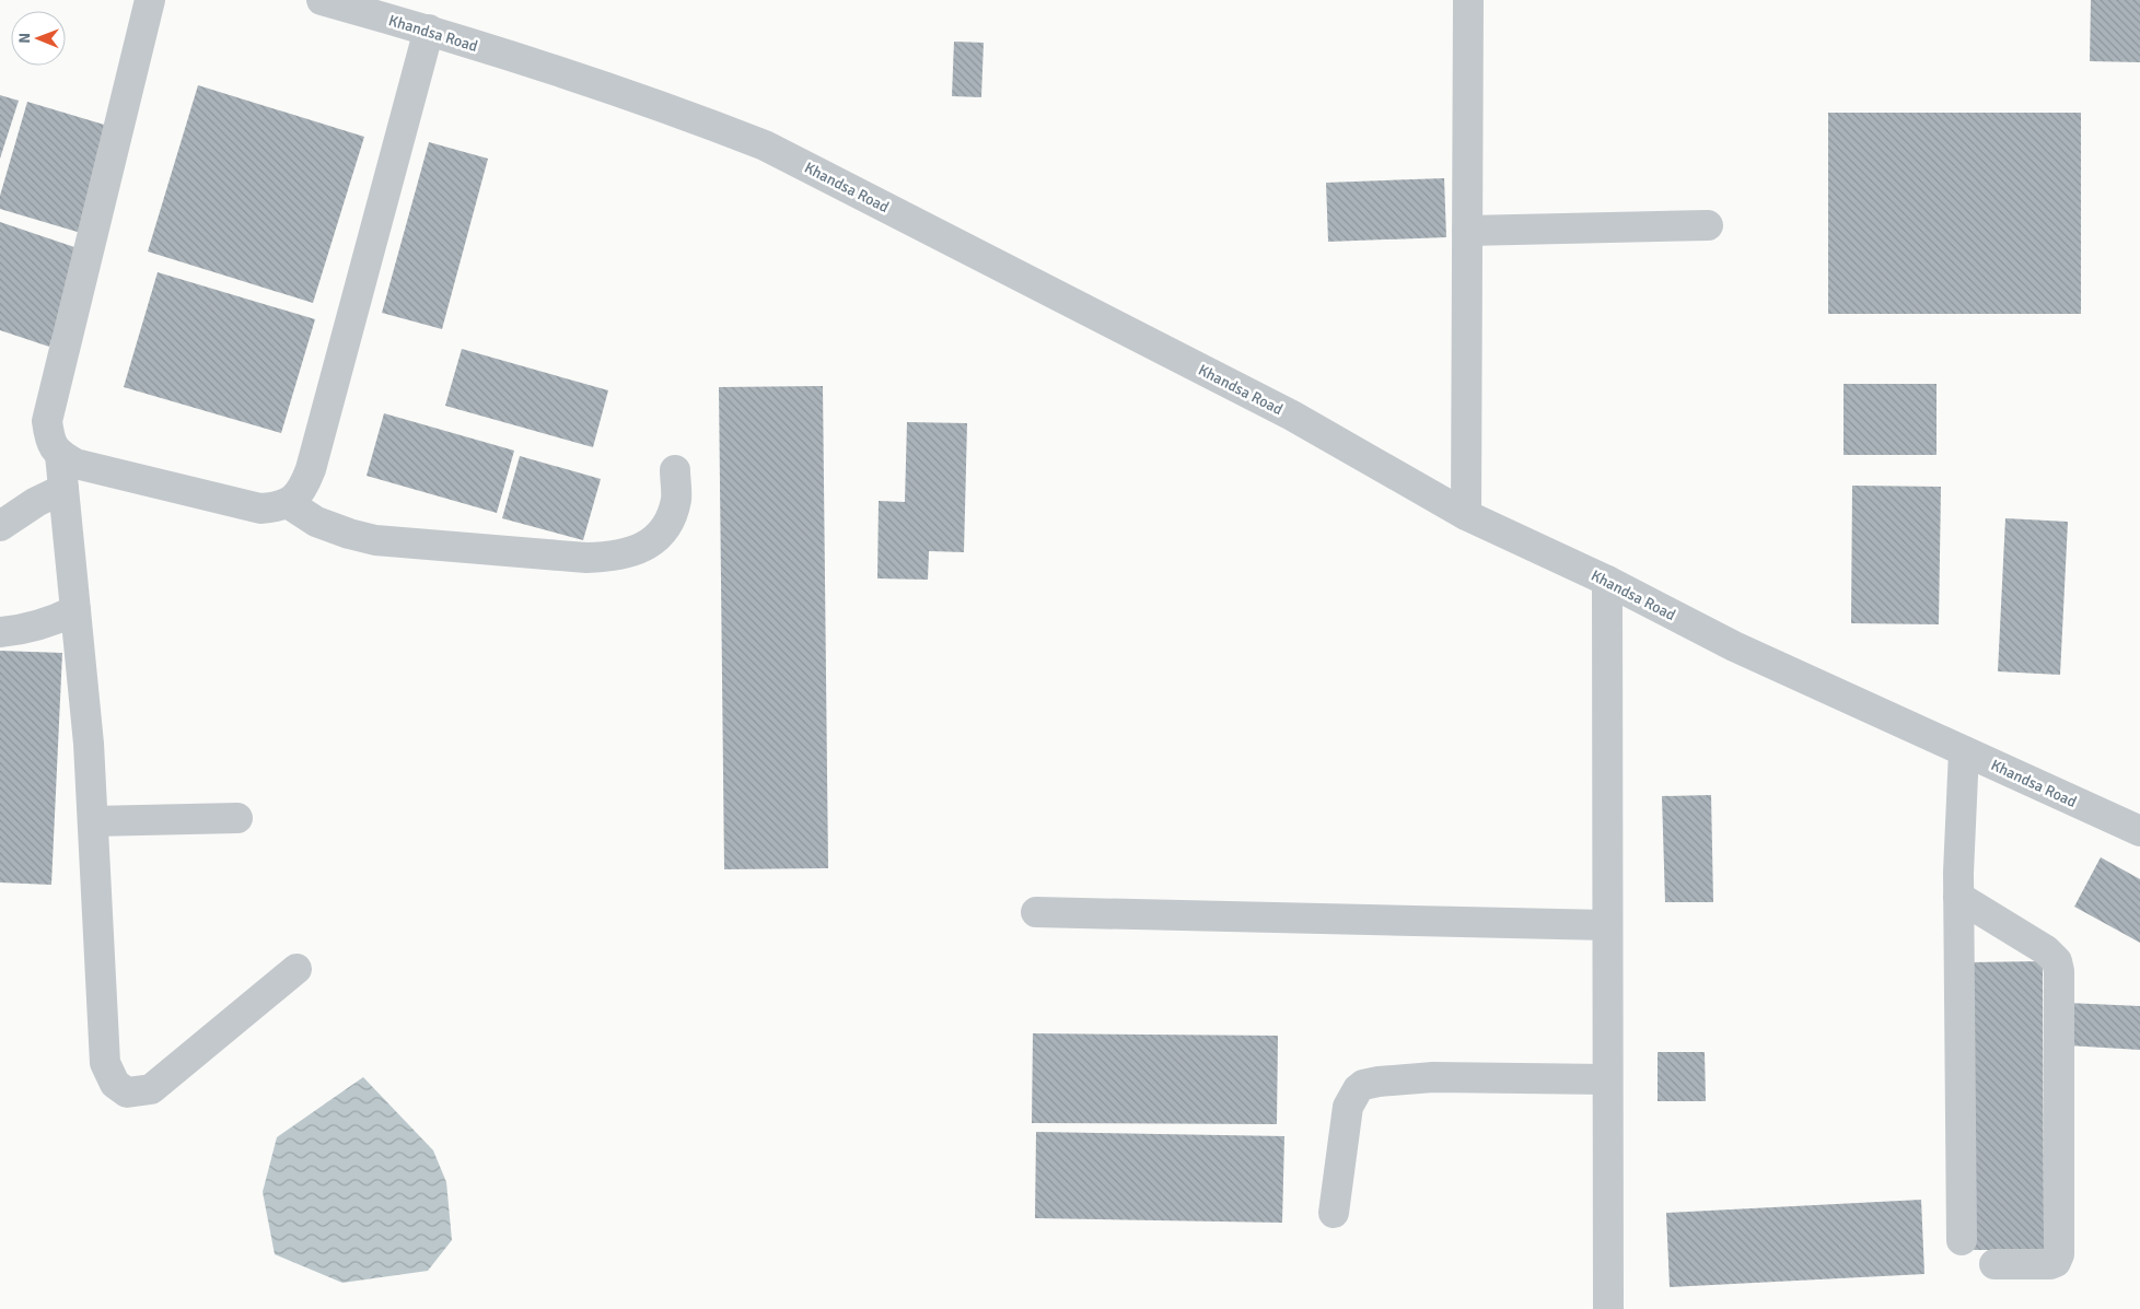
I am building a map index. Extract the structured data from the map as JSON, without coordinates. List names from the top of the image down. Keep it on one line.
{"streets":{"street":["Khandsa Road"]},"north":"left"}
